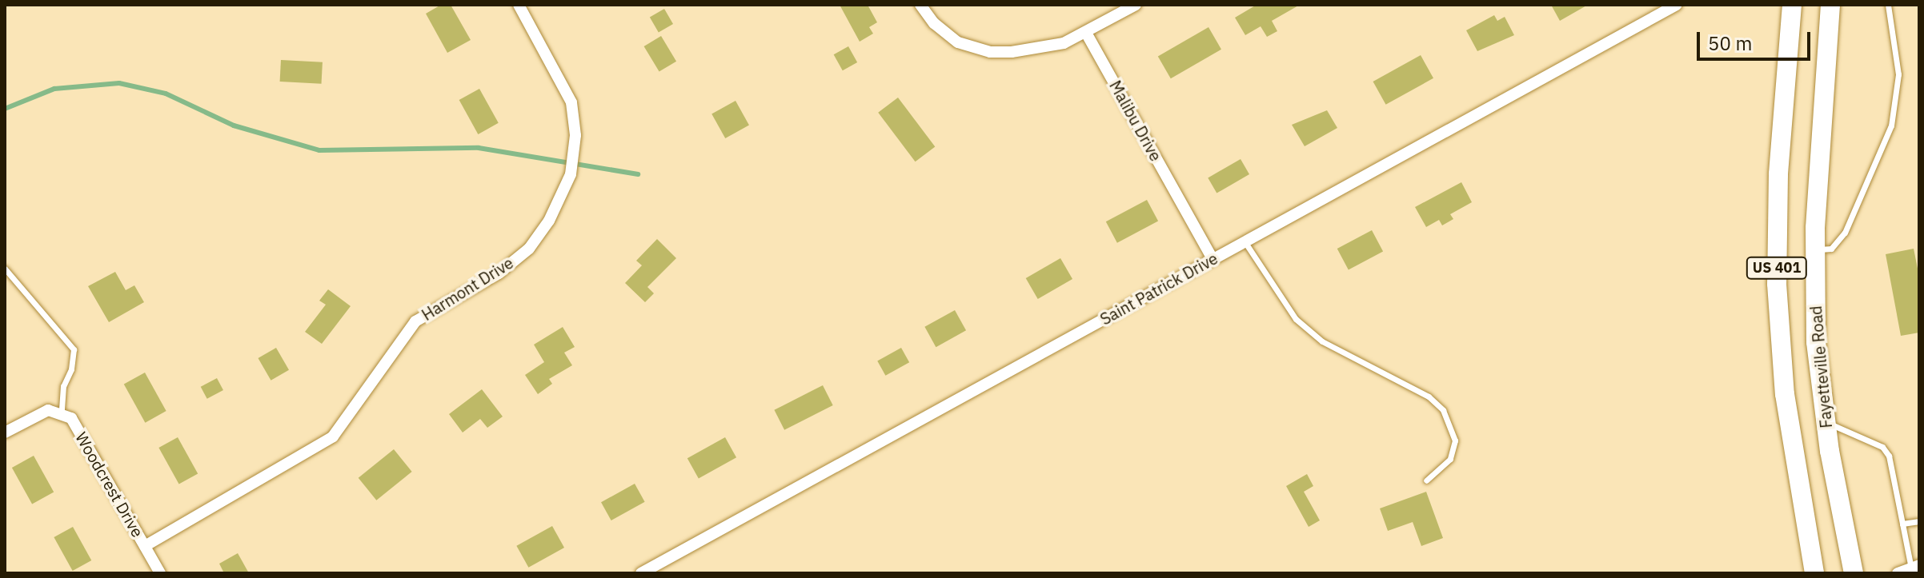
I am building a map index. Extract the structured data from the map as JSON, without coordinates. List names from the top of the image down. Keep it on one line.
{"streets":{"highway":["US 401","Fayetteville Road"],"street":["Malibu Drive","Harmont Drive","Saint Patrick Drive","Woodcrest Drive"]},"crossings":[["Malibu Drive","Saint Patrick Drive"],["Harmont Drive","Woodcrest Drive"]],"scale_bar":"50 m"}
